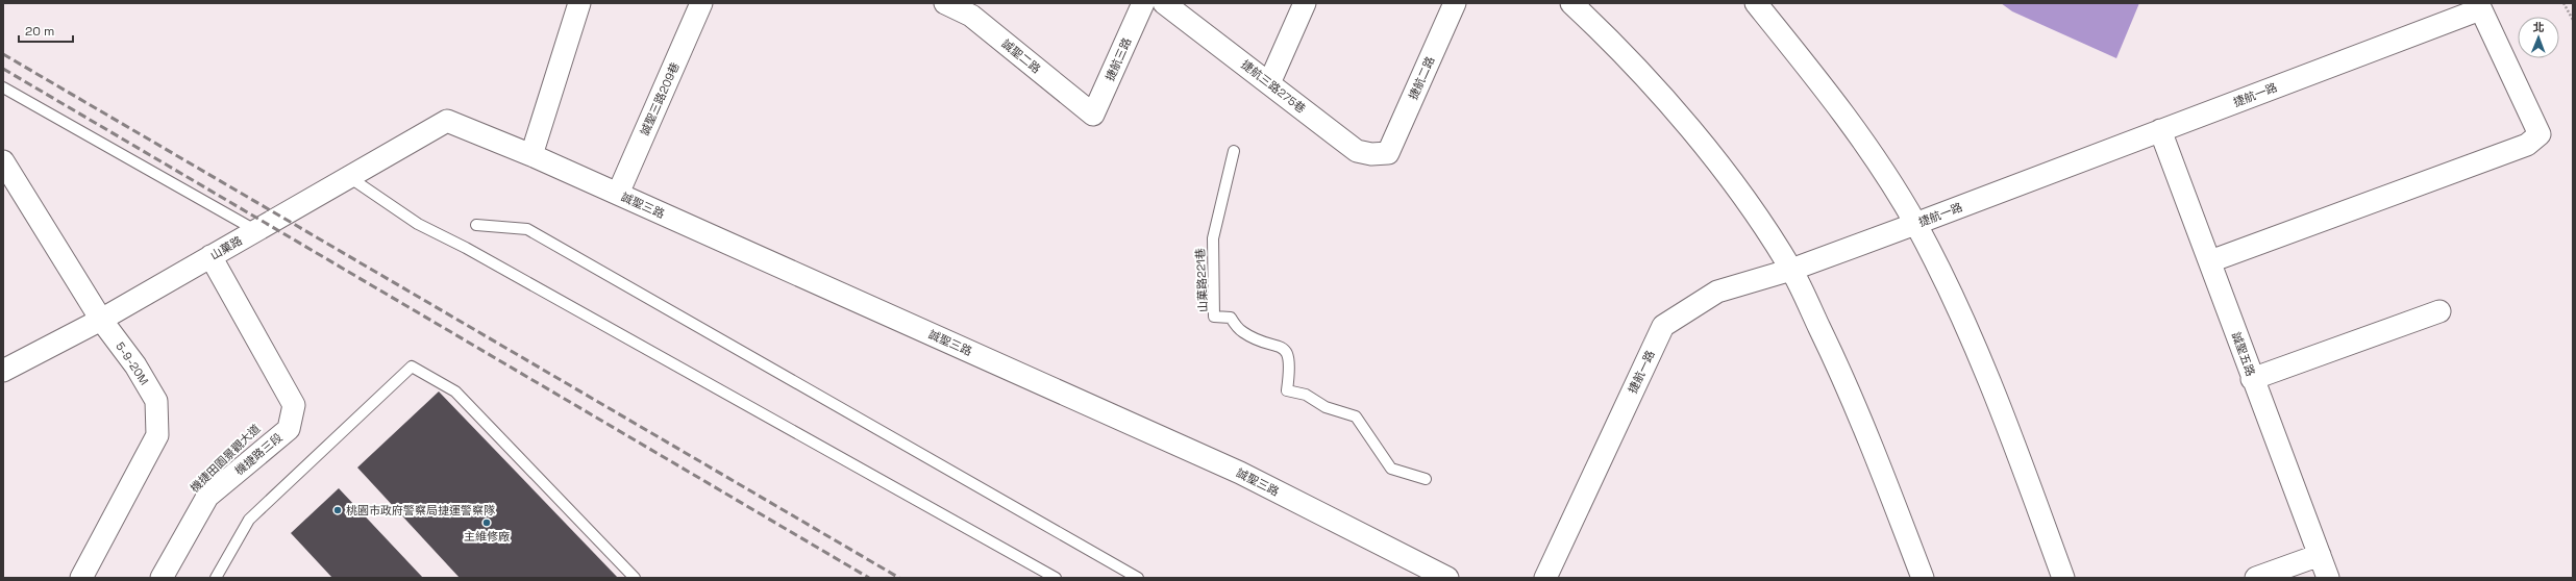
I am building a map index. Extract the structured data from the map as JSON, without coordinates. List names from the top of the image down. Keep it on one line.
{"streets":{"street":["誠聖二路","捷航三路","捷航二路","捷航三路275巷","捷航一路","誠聖三路209巷","誠聖三路","山菓路","誠聖五路","5-9-20M","機捷路三段"],"lane":["山菓路221巷"]},"crossings":[["誠聖二路","捷航三路"],["捷航二路","捷航三路275巷"],["捷航一路","誠聖五路"],["誠聖三路209巷","誠聖三路"],["誠聖三路","山菓路"],["山菓路","5-9-20M"],["山菓路","機捷路三段"]],"places":["桃園市政府警察局捷運警察隊","主維修廠"],"scale_bar":"20 m","north":"top"}
